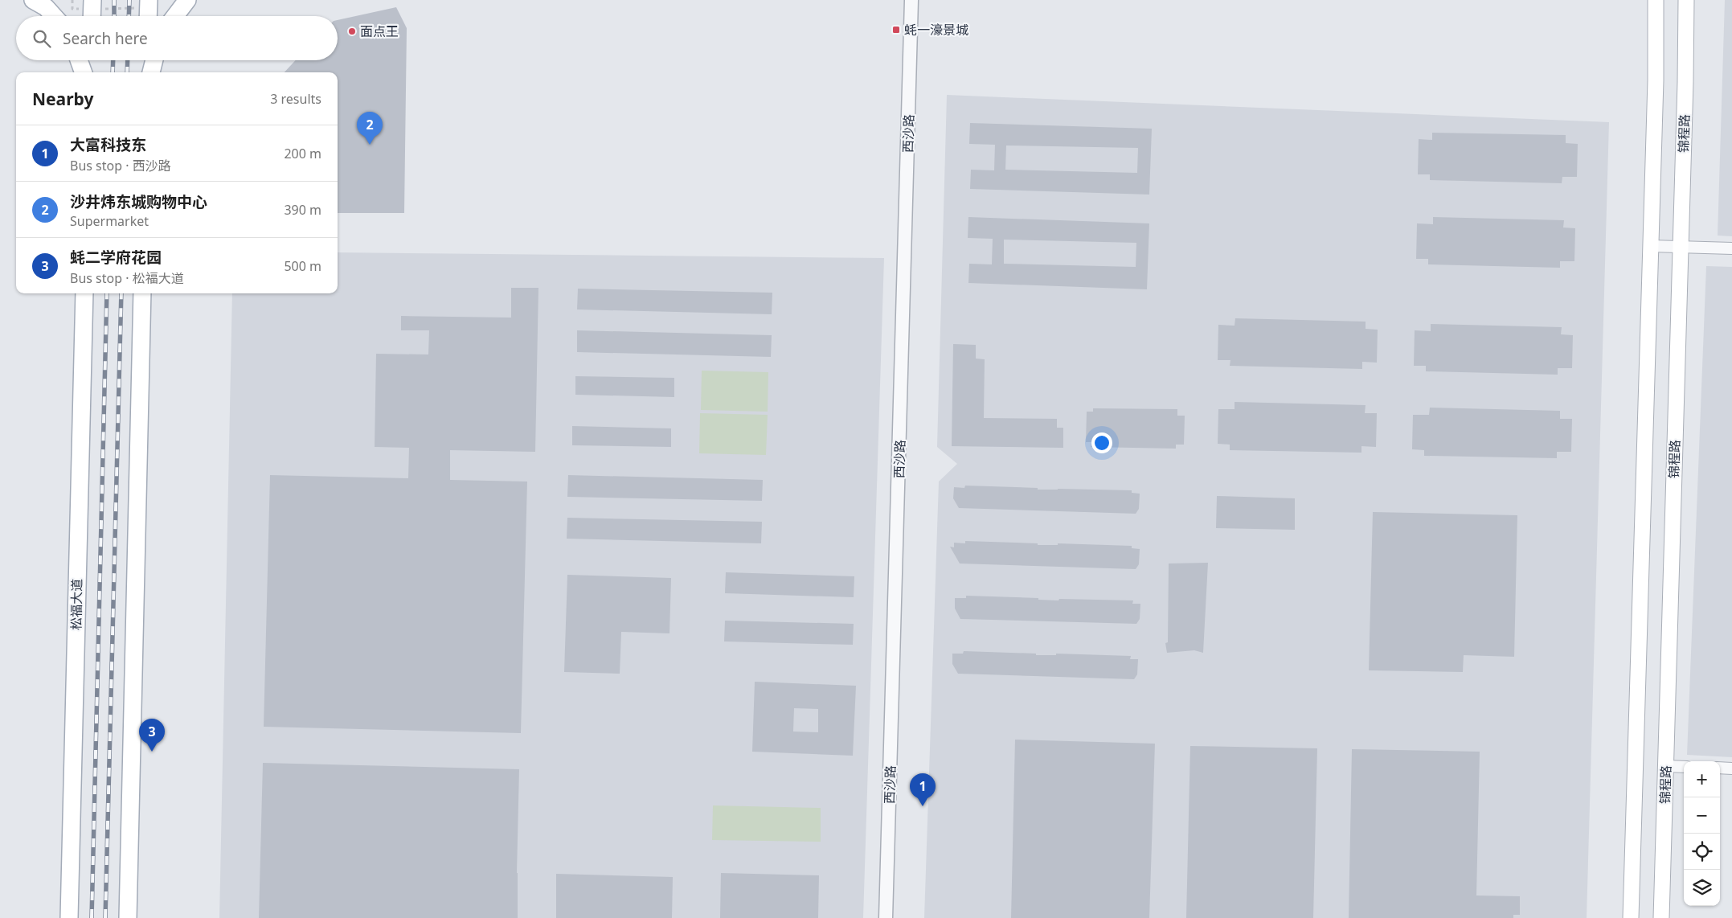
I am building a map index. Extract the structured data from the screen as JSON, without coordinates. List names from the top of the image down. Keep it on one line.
{"streets":{"main road":["锦程路","松福大道"],"street":["西沙路"]},"places":{"transit":["蚝一濠景城"],"other":["面点王"]},"page":{"search":"Search here","heading":["Nearby","3 results"],"pins":["2","3","1"],"list":[{"mark":"1","name":"大富科技东","note":"Bus stop · 西沙路","value":"200 m"},{"mark":"2","name":"沙井炜东城购物中心","note":"Supermarket","value":"390 m"},{"mark":"3","name":"蚝二学府花园","note":"Bus stop · 松福大道","value":"500 m"}],"map_buttons":["+","−"]}}
